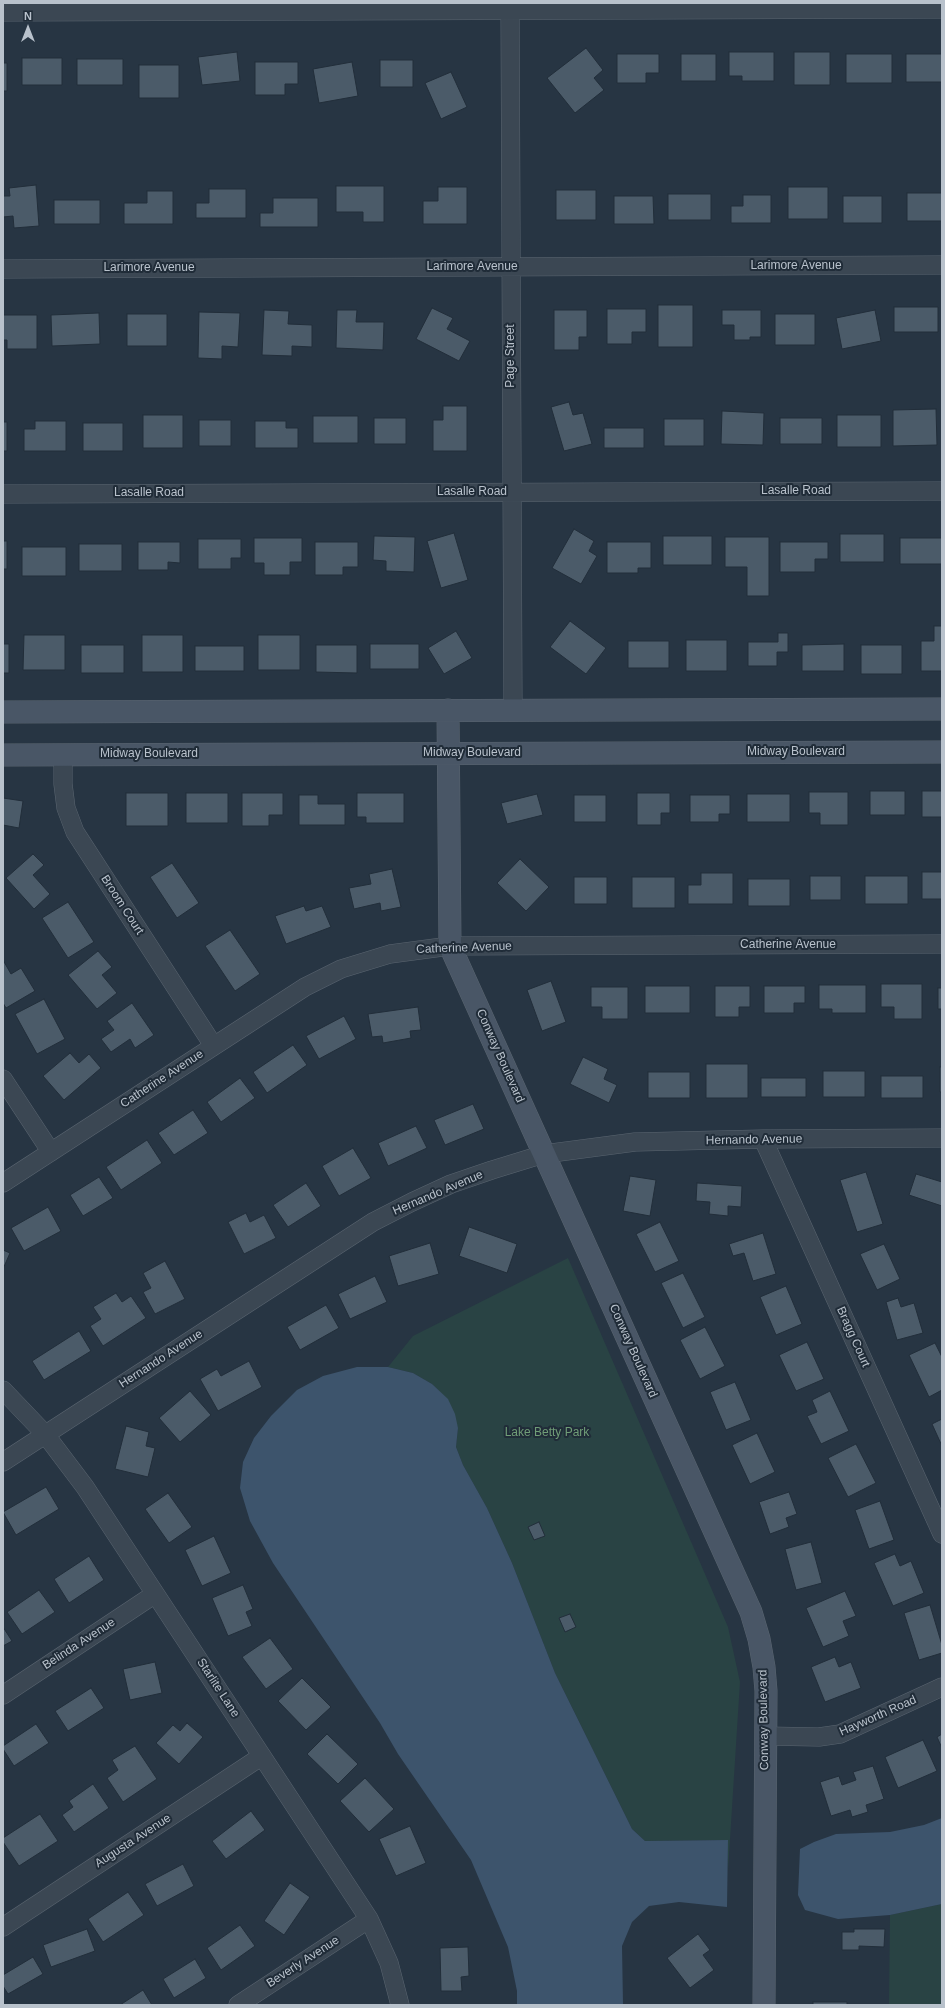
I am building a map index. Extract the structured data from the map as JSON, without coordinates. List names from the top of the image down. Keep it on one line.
{"streets":{"street":["Larimore Avenue","Page Street","Lasalle Road","Midway Boulevard","Broom Court","Catherine Avenue","Conway Boulevard","Hernando Avenue","Bragg Court","Belinda Avenue","Starlite Lane","Hayworth Road","Augusta Avenue","Beverly Avenue"]},"crossings":[["Larimore Avenue","Page Street"],["Page Street","Lasalle Road"],["Midway Boulevard","Broom Court"],["Midway Boulevard","Conway Boulevard"],["Broom Court","Catherine Avenue"],["Catherine Avenue","Conway Boulevard"],["Conway Boulevard","Hernando Avenue"],["Conway Boulevard","Hayworth Road"],["Hernando Avenue","Bragg Court"],["Hernando Avenue","Starlite Lane"],["Belinda Avenue","Starlite Lane"],["Starlite Lane","Augusta Avenue"],["Starlite Lane","Beverly Avenue"]],"parks":["Lake Betty Park"],"north":"top"}
